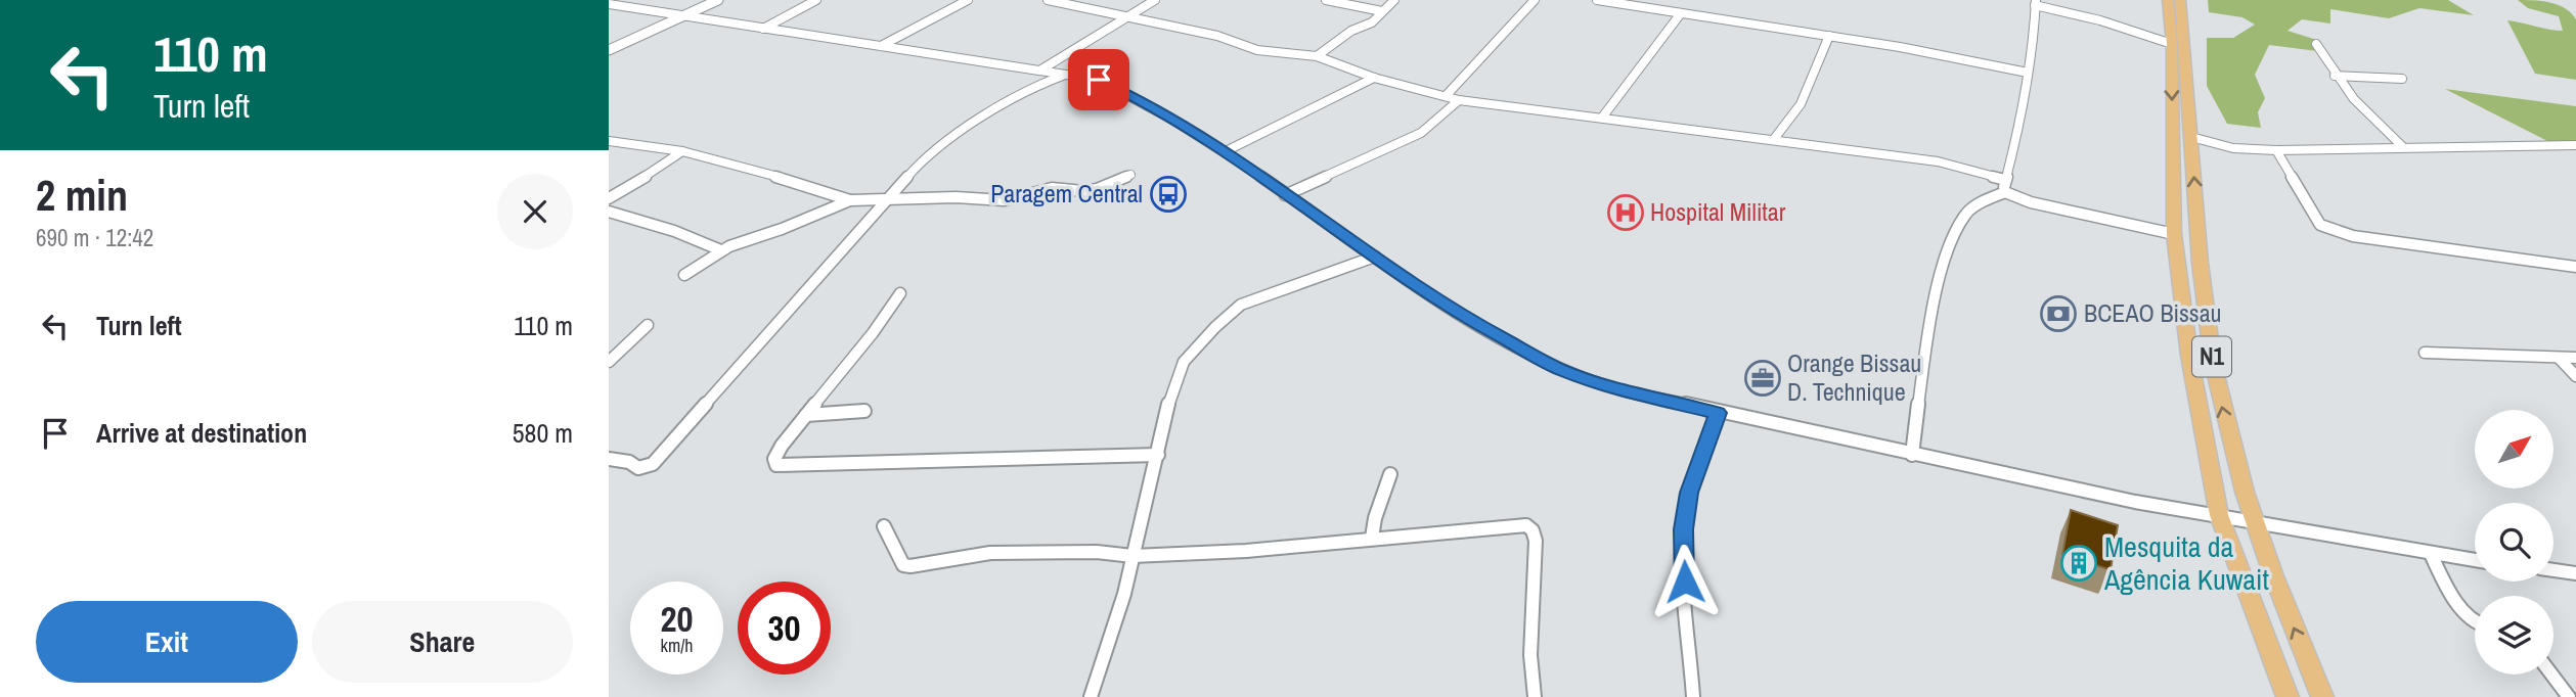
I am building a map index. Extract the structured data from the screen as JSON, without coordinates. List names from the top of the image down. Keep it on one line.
{"streets":{"main road":["N1"]},"places":{"bus stop":["Paragem Central"],"hospital":["Hospital Militar"],"bank":["BCEAO Bissau"],"office":["Orange Bissau D. Technique"],"building":["Mesquita da Agência Kuwait"]},"north":"top right","page":{"turn":["110 m","Turn left"],"heading":["2 min","690 m · 12:42"],"list":[{"name":"Turn left","value":"110 m"},{"name":"Arrive at destination","value":"580 m"}],"speed":"20 km/h","limit":"30","buttons":["Exit","Share"]}}
